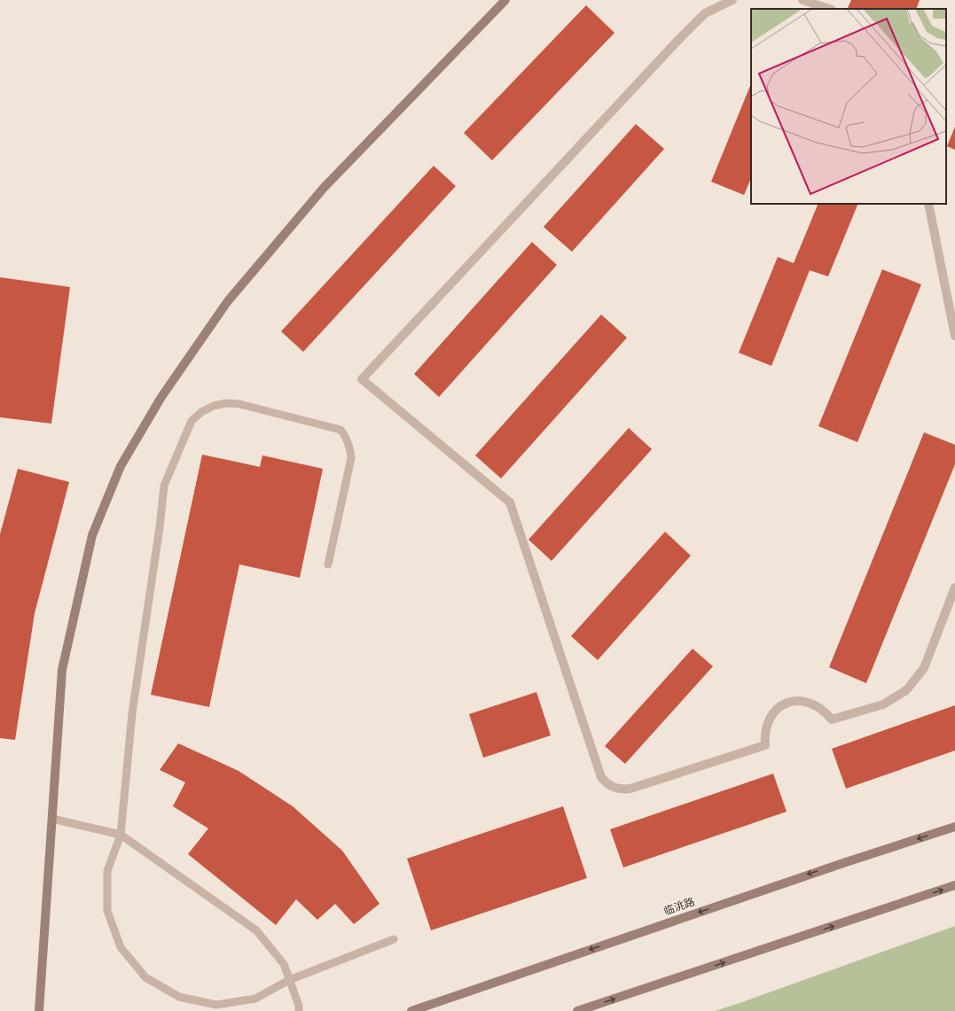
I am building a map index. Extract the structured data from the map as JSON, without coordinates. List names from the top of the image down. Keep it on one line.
{"streets":{"main road":["临洮路"]}}
